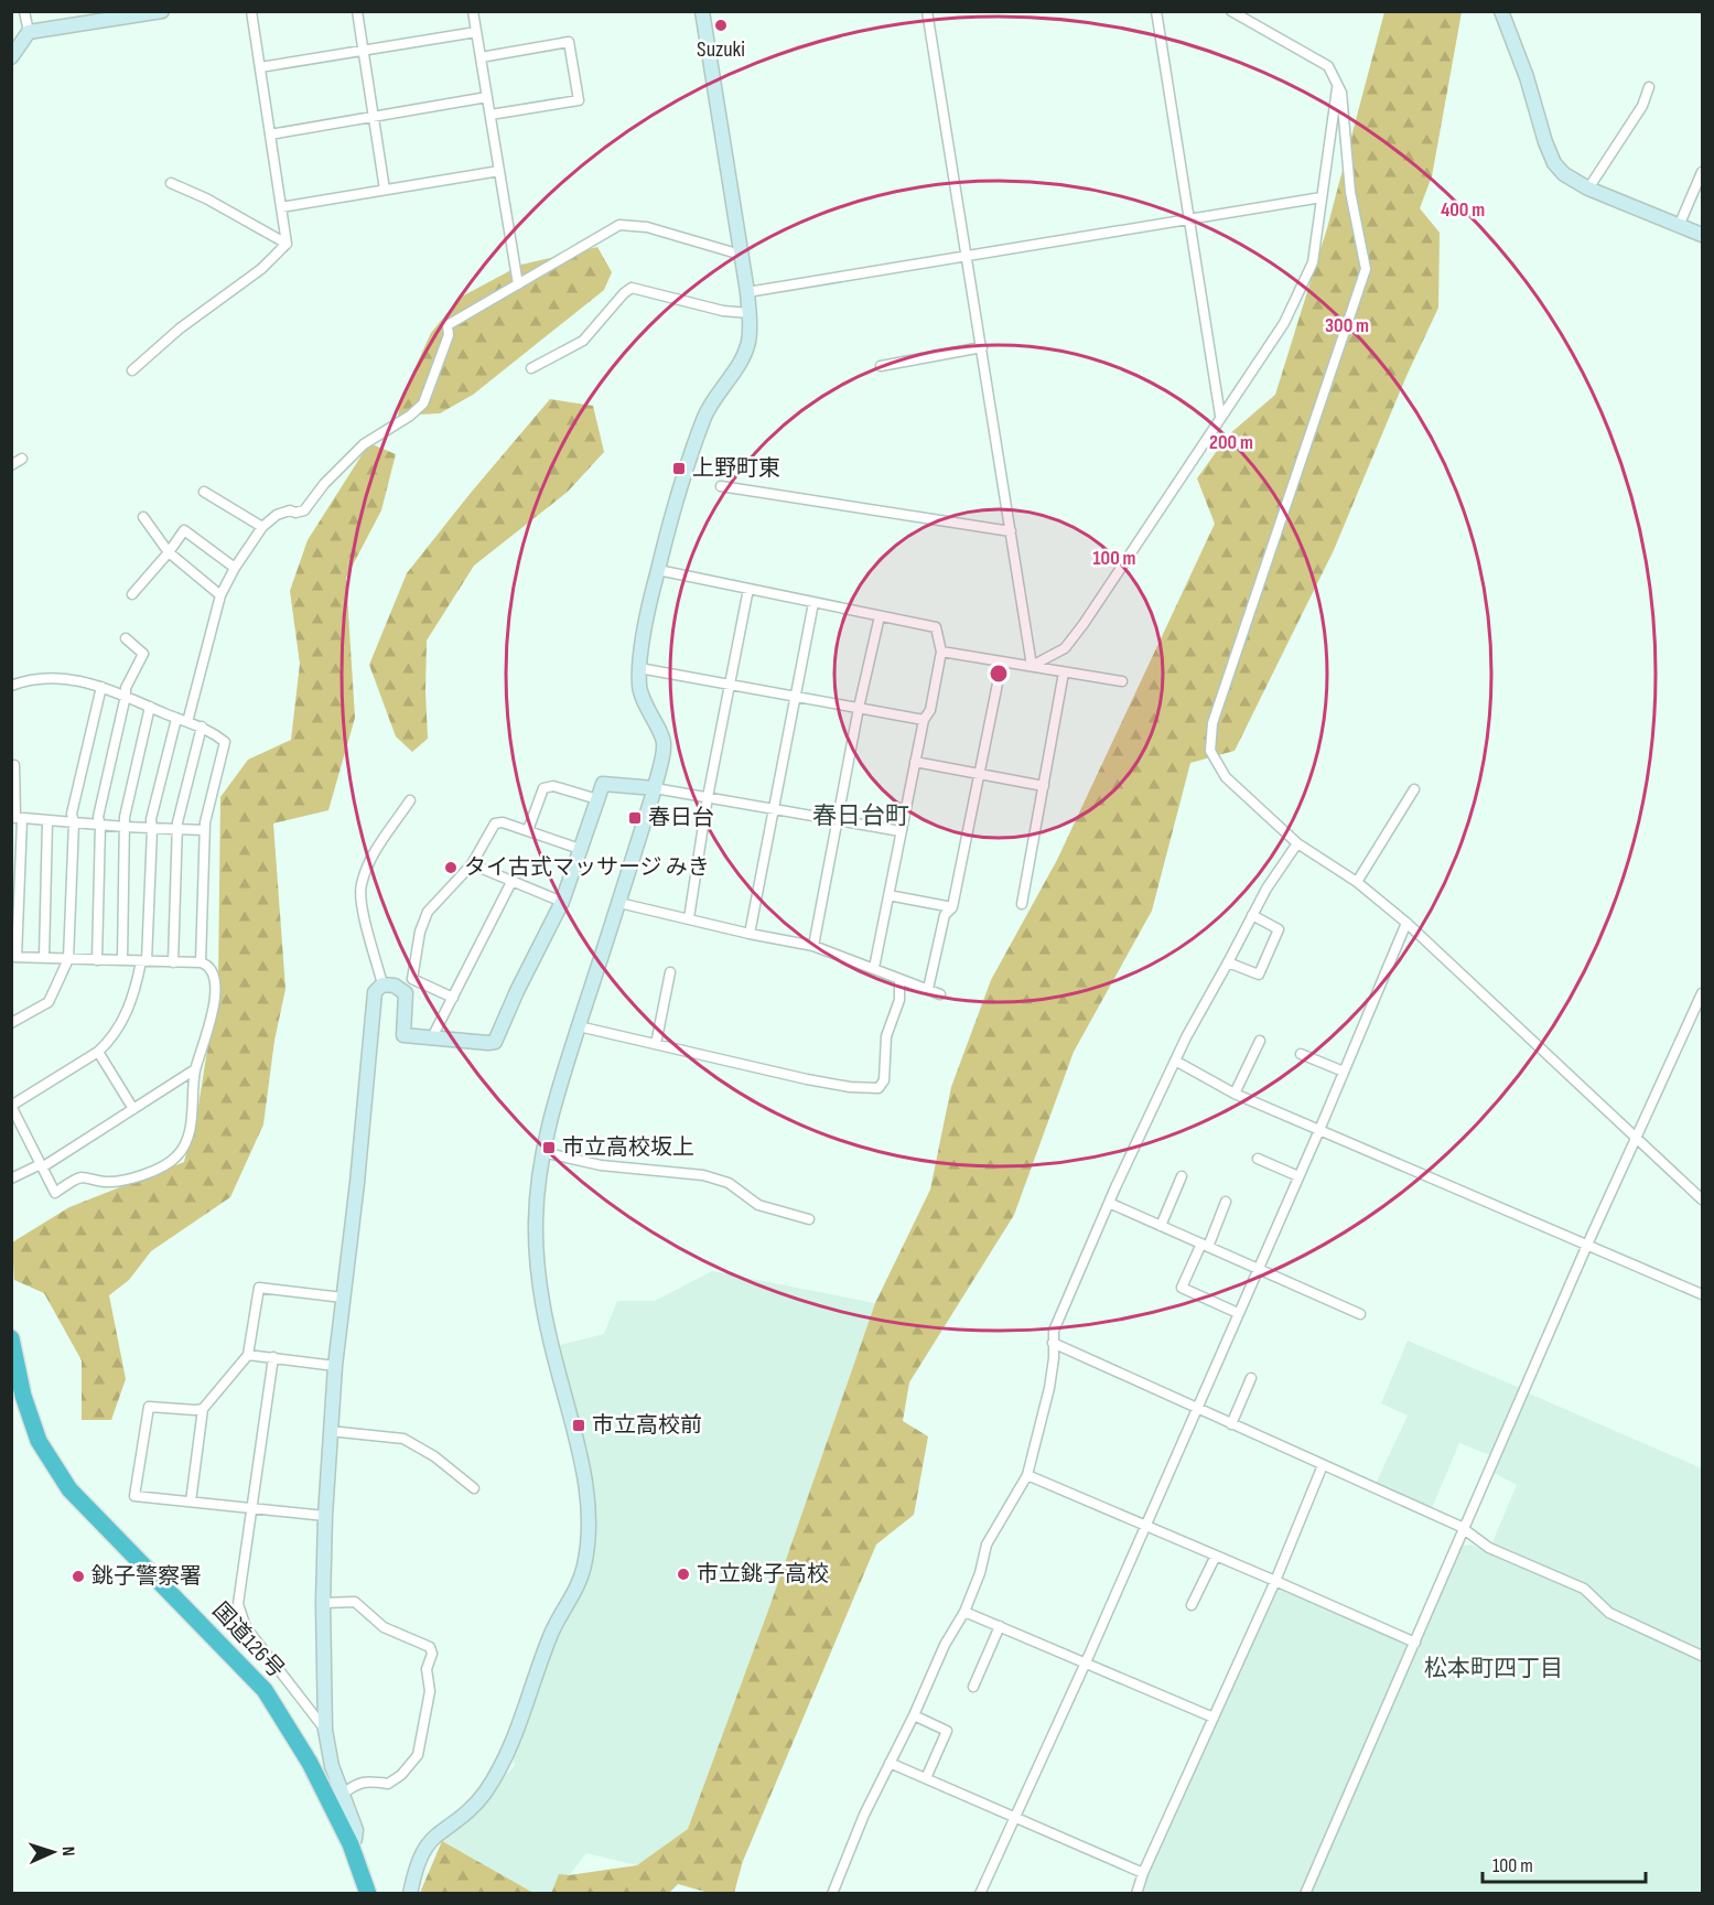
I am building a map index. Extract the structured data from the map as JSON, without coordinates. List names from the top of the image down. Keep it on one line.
{"streets":{"highway":["国道126号"]},"districts":["春日台町","松本町四丁目"],"places":{"other":["Suzuki","タイ古式マッサージ みき","市立銚子高校","銚子警察署"],"transit":["上野町東","春日台","市立高校坂上","市立高校前"]},"scale_bar":"100 m","north":"right","rings":["400 m","300 m","200 m","100 m"]}
